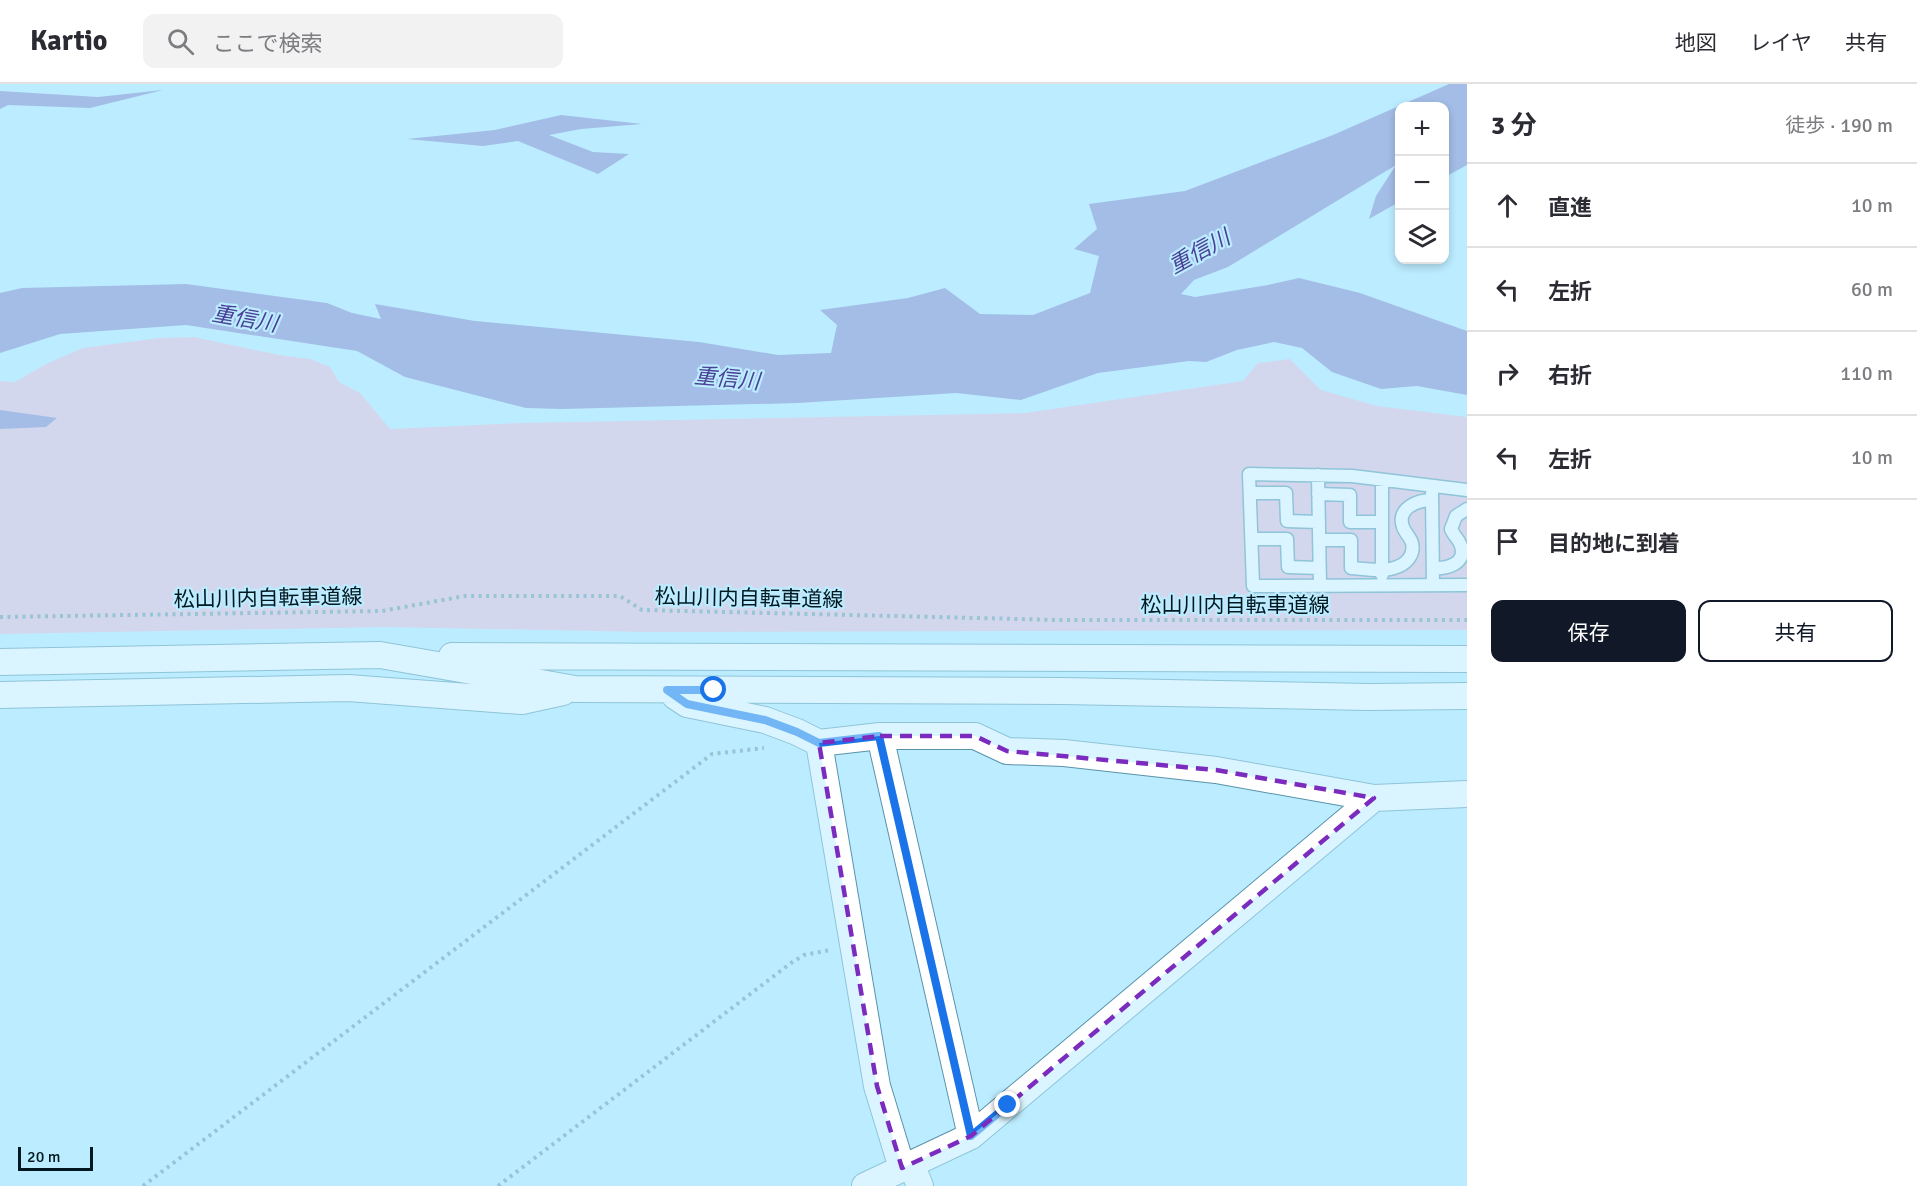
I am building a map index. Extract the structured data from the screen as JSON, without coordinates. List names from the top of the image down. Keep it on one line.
{"streets":{"path":["松山川内自転車道線"]},"water":["重信川"],"scale_bar":"20 m","page":{"header":"Kartio","search":"ここで検索","nav":["地図","レイヤ","共有"],"heading":["3 分","徒歩 · 190 m"],"map_buttons":["+","−"],"list":[["直進","10 m"],["左折","60 m"],["右折","110 m"],["左折","10 m"],"目的地に到着"],"buttons":["保存","共有"],"scale":"20 m"}}
